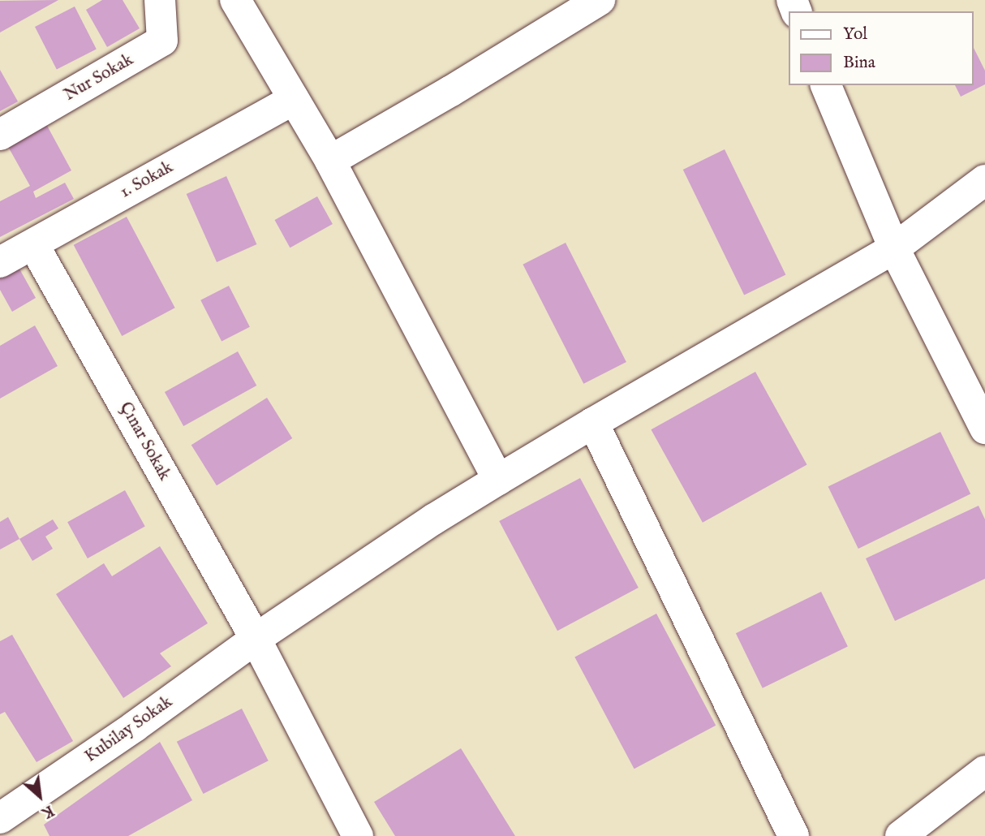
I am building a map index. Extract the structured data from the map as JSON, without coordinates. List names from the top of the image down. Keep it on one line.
{"streets":{"street":["Nur Sokak","1. Sokak","Çınar Sokak","Kubilay Sokak"]},"crossings":[["1. Sokak","Çınar Sokak"],["Çınar Sokak","Kubilay Sokak"]],"legend":["Yol","Bina"],"north":"bottom right"}
